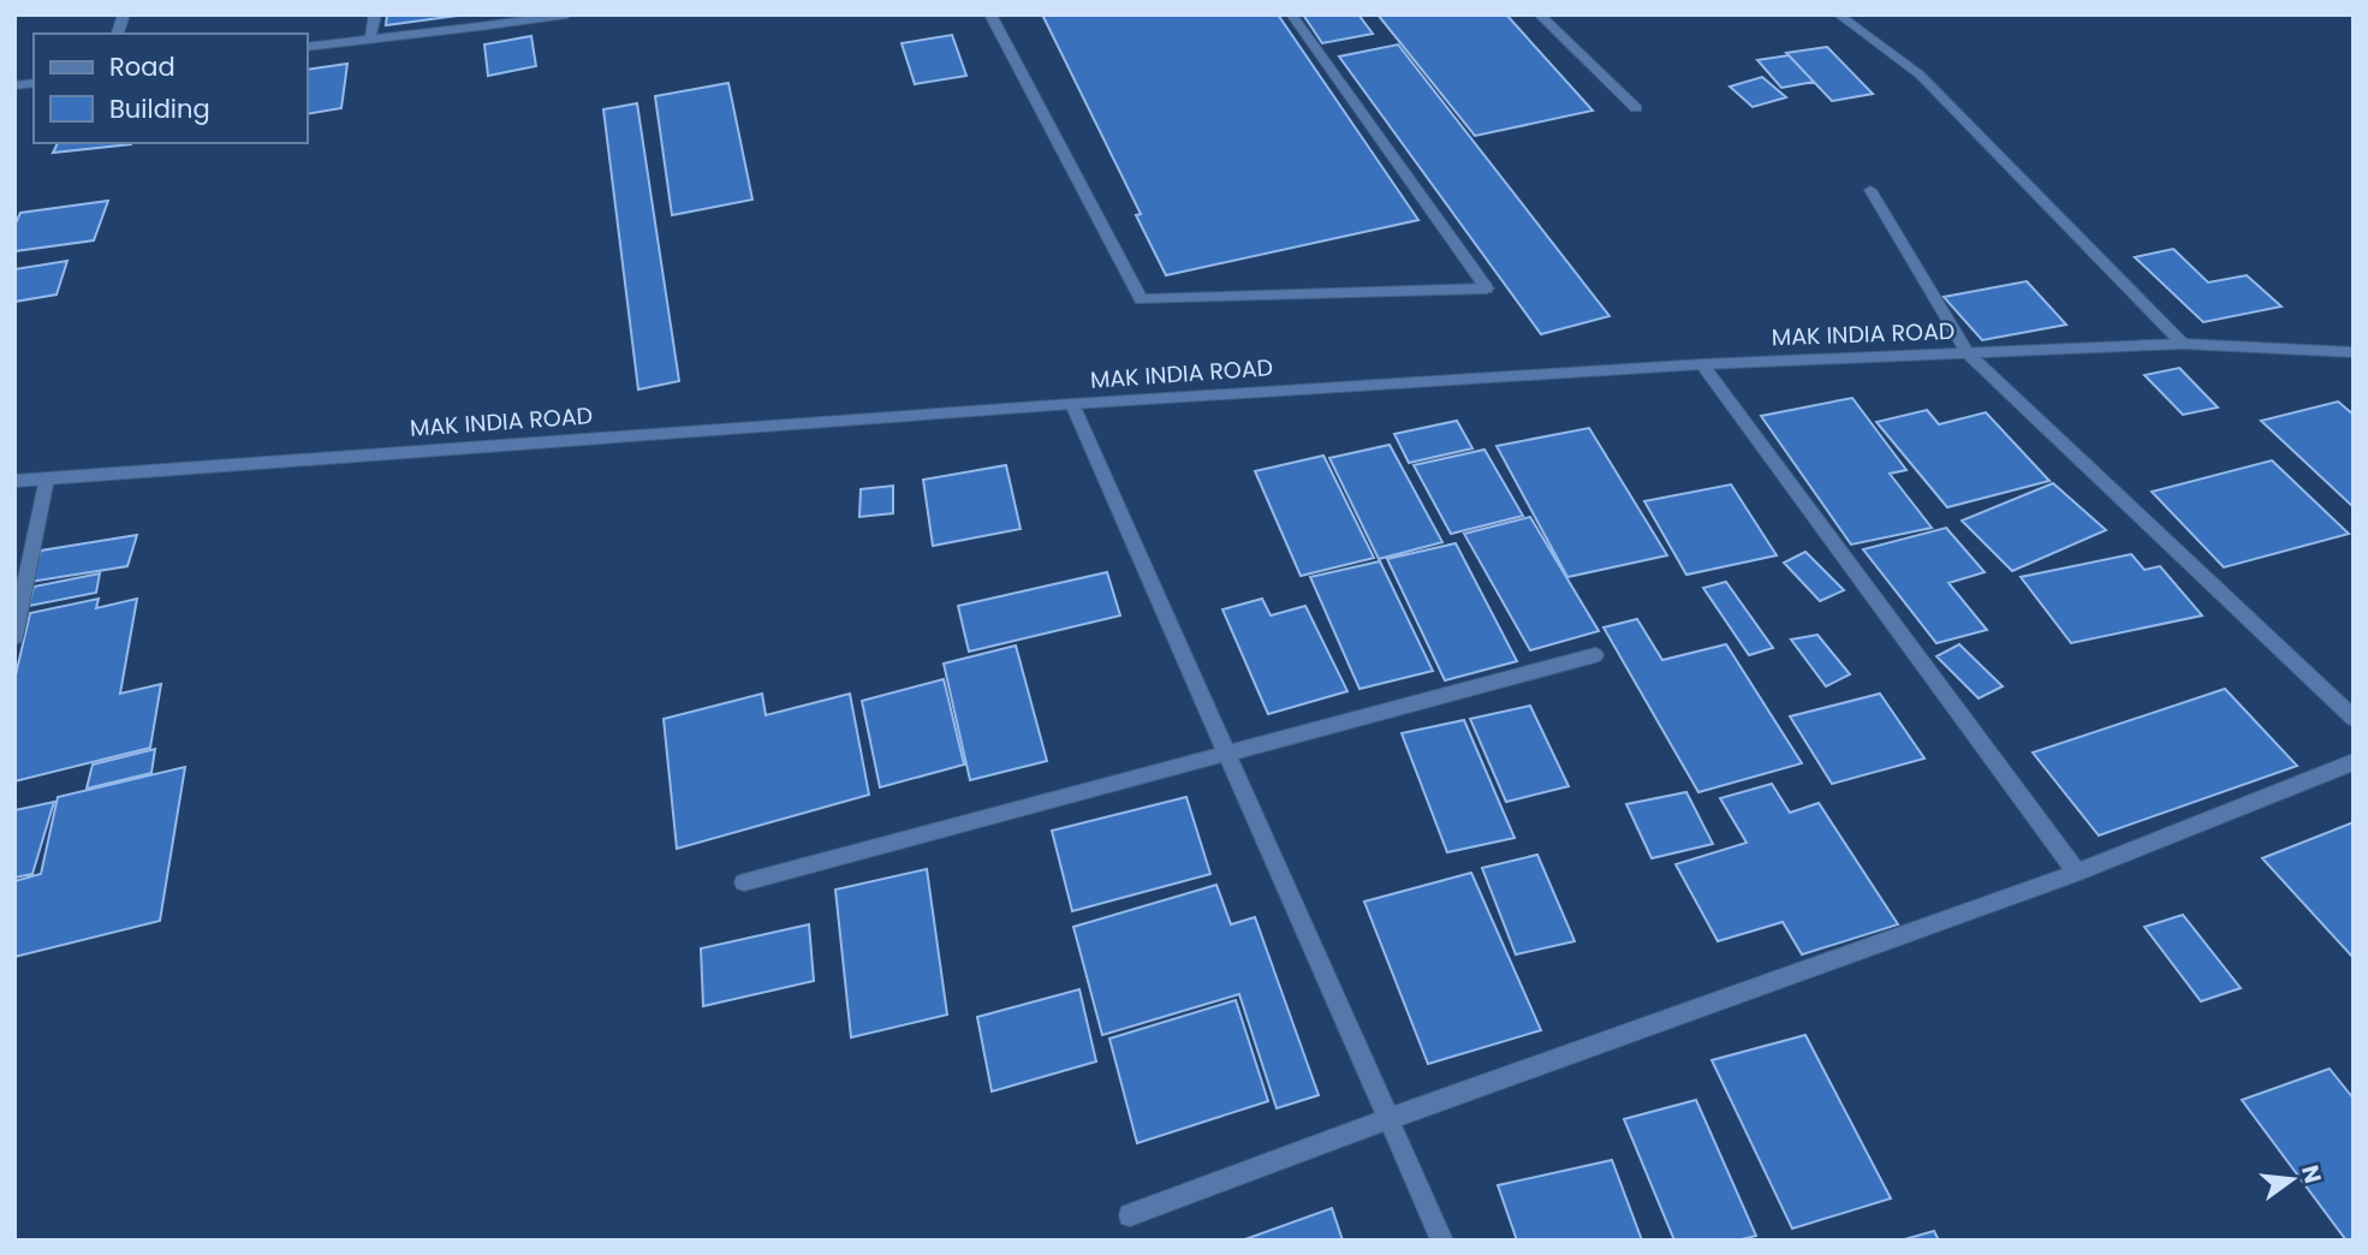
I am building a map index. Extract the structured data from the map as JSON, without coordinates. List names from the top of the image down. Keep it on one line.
{"streets":{"street":["MAK INDIA ROAD"]},"legend":["Road","Building"],"north":"right"}
